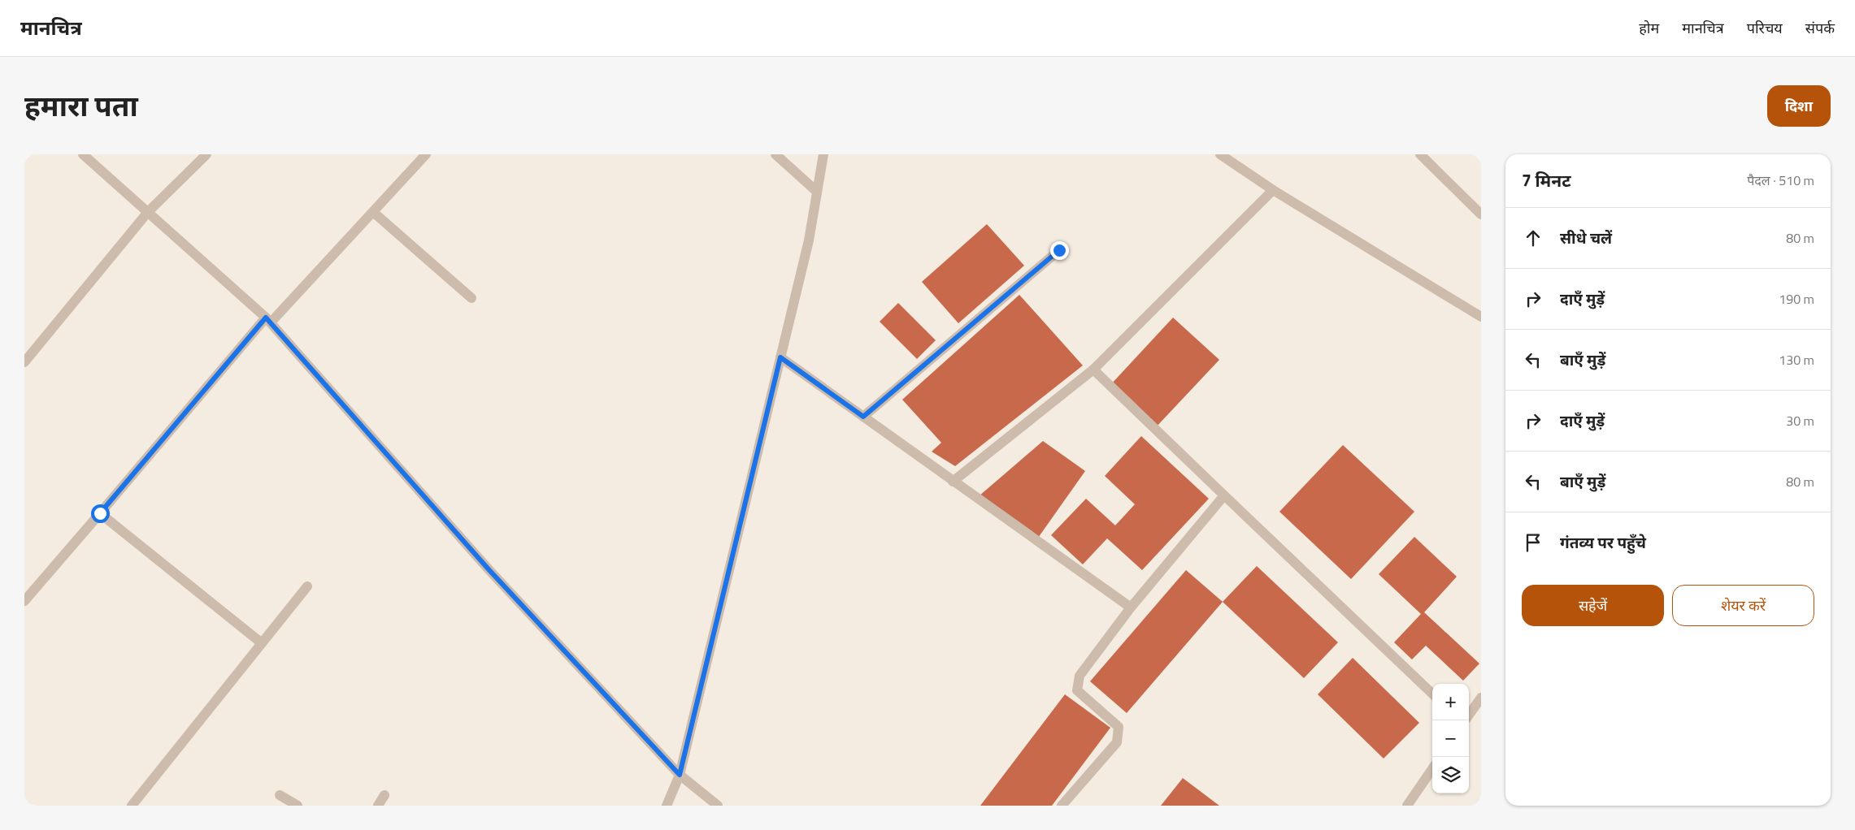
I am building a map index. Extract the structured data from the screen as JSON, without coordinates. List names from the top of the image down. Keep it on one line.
{"page":{"header":"मानचित्र","nav":["होम","मानचित्र","परिचय","संपर्क"],"title":"हमारा पता","buttons":["दिशा",["सहेजें","शेयर करें"]],"heading":["7 मिनट","पैदल · 510 m"],"list":[["सीधे चलें","80 m"],["दाएँ मुड़ें","190 m"],["बाएँ मुड़ें","130 m"],["दाएँ मुड़ें","30 m"],["बाएँ मुड़ें","80 m"],"गंतव्य पर पहुँचे"],"map_buttons":["+","−"]}}
